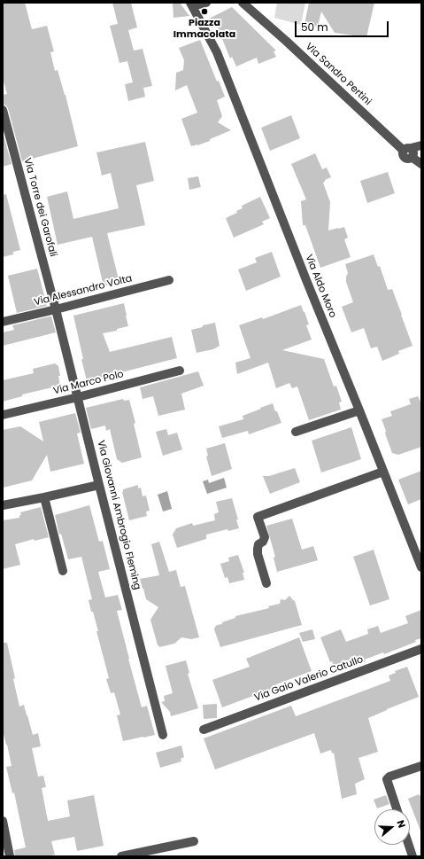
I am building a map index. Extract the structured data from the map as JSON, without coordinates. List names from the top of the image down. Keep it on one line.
{"streets":{"street":["Via Sandro Pertini","Via Torre dei Garofali","Via Aldo Moro","Via Alessandro Volta","Via Marco Polo","Via Giovanni Ambrogio Fleming","Via Gaio Valerio Catullo"]},"crossings":[["Via Torre dei Garofali","Via Alessandro Volta"],["Via Torre dei Garofali","Via Giovanni Ambrogio Fleming"],["Via Alessandro Volta","Via Giovanni Ambrogio Fleming"],["Via Marco Polo","Via Giovanni Ambrogio Fleming"]],"places":["Piazza Immacolata"],"scale_bar":"50 m","north":"right"}
